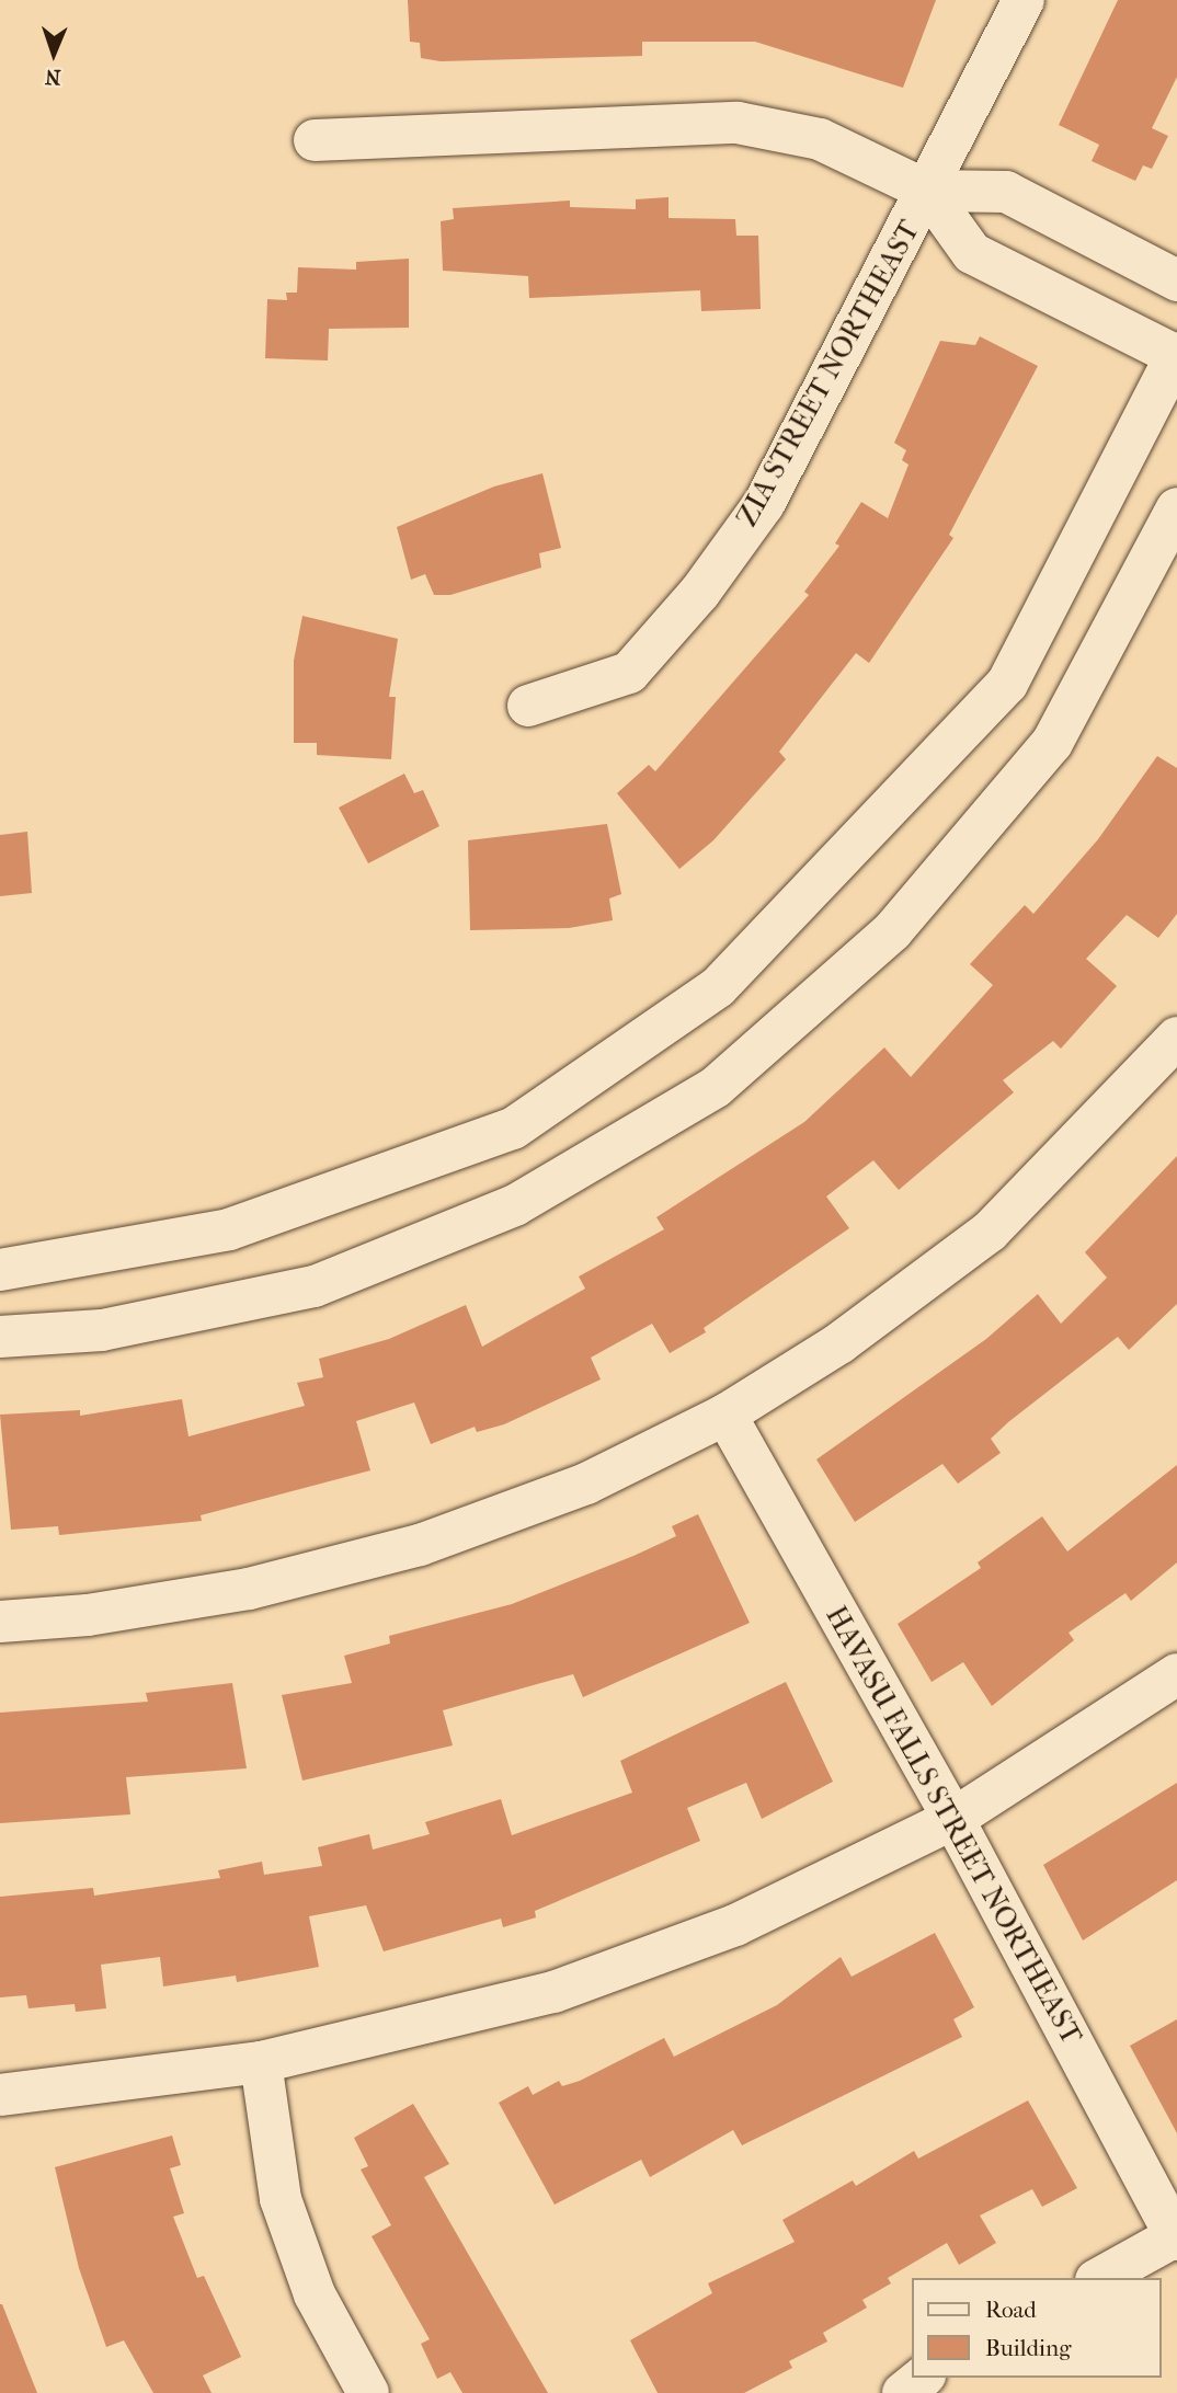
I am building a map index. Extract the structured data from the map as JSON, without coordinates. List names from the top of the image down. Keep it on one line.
{"streets":{"street":["ZIA STREET NORTHEAST","HAVASU FALLS STREET NORTHEAST"]},"legend":["Road","Building"],"north":"bottom"}
